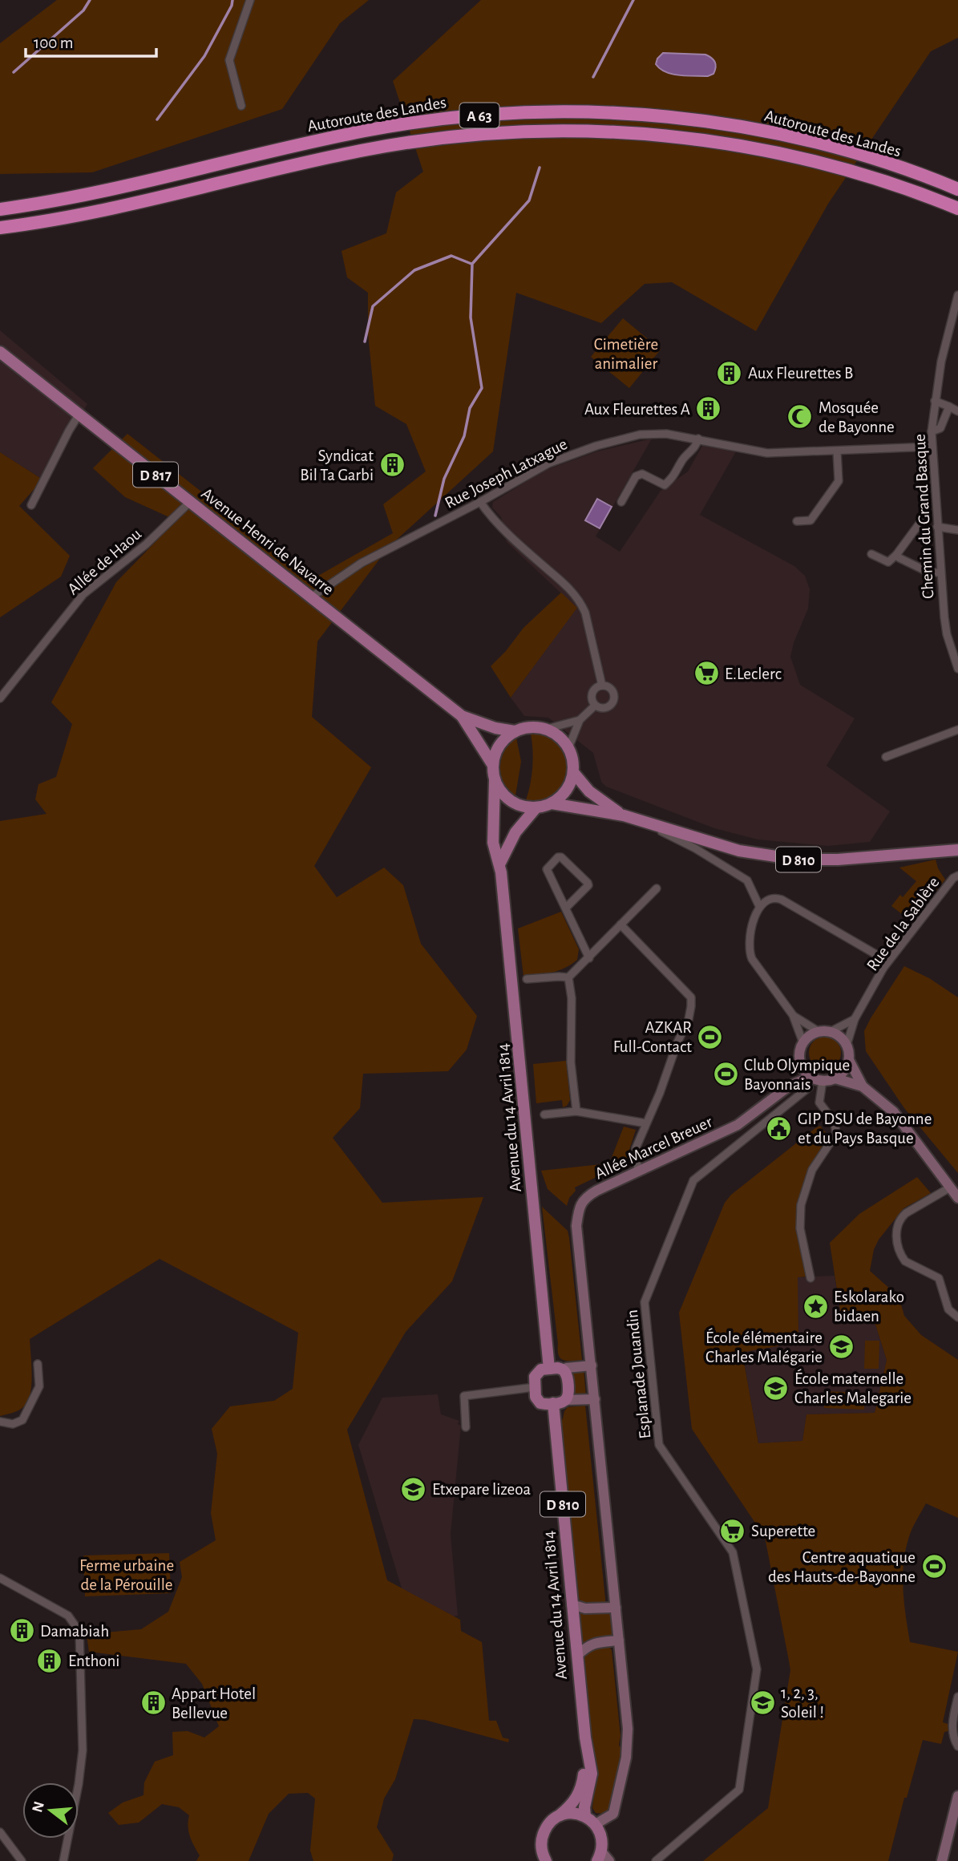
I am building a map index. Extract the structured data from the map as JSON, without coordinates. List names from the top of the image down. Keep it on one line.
{"streets":{"highway":["Autoroute des Landes","A 63"],"main road":["D 817","Avenue Henri de Navarre","D 810","Avenue du 14 Avril 1814"],"street":["Rue Joseph Latxague","Chemin du Grand Basque","Allée de Haou","Rue de la Sablère","Allée Marcel Breuer","Esplanade Jouandin"]},"crossings":[["Rue Joseph Latxague","Chemin du Grand Basque"],["Rue Joseph Latxague","Avenue Henri de Navarre"],["Avenue Henri de Navarre","Allée de Haou"],["Avenue Henri de Navarre","D 810"],["Avenue Henri de Navarre","Avenue du 14 Avril 1814"],["D 810","Avenue du 14 Avril 1814"],["Rue de la Sablère","Allée Marcel Breuer"],["Rue de la Sablère","Esplanade Jouandin"],["Allée Marcel Breuer","Esplanade Jouandin"]],"parks":["Cimetière animalier","Ferme urbaine de la Pérouille"],"places":{"building":["Aux Fleurettes B","Aux Fleurettes A","Syndicat Bil Ta Garbi","Damabiah","Enthoni","Appart Hotel Bellevue"],"mosque":["Mosquée de Bayonne"],"supermarket":["E.Leclerc","Superette"],"sports":["AZKAR Full-Contact","Club Olympique Bayonnais","Centre aquatique des Hauts-de-Bayonne"],"public building":["GIP DSU de Bayonne et du Pays Basque"],"place":["Eskolarako bidaen"],"school or university":["École élémentaire Charles Malégarie","École maternelle Charles Malegarie","Etxepare lizeoa","1, 2, 3, Soleil !"]},"scale_bar":"100 m","north":"left"}
